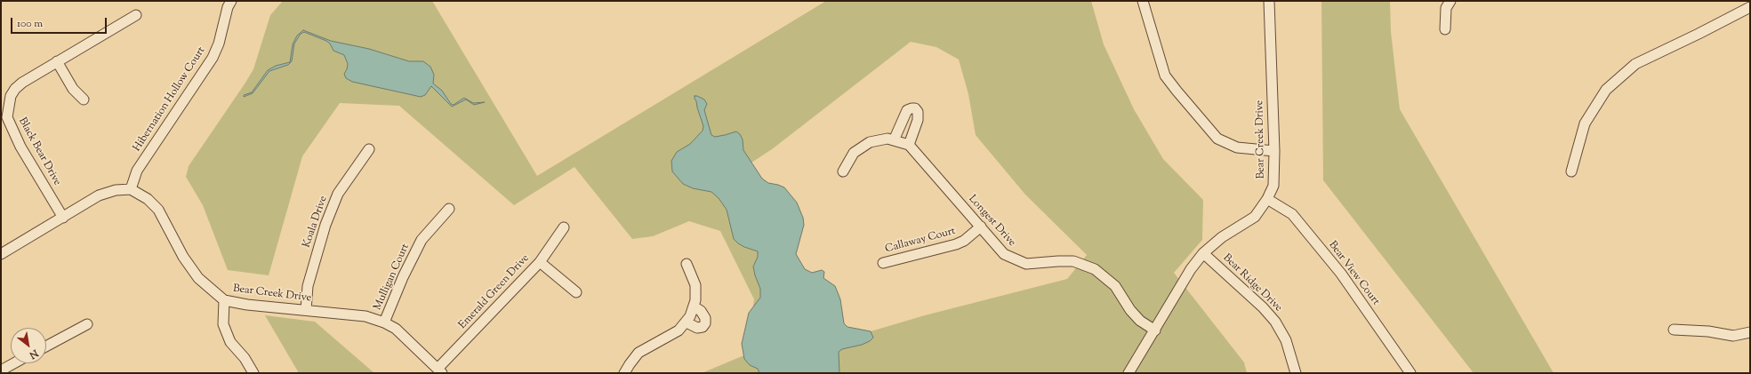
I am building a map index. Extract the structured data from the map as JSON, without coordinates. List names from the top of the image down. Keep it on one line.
{"streets":{"street":["Hibernation Hollow Court","Bear Creek Drive","Black Bear Drive","Longest Drive","Koala Drive","Callaway Court","Bear View Court","Mulligan Court","Bear Ridge Drive","Emerald Green Drive"]},"crossings":[["Hibernation Hollow Court","Bear Creek Drive"],["Bear Creek Drive","Longest Drive"],["Bear Creek Drive","Koala Drive"],["Bear Creek Drive","Bear View Court"],["Bear Creek Drive","Mulligan Court"],["Bear Creek Drive","Bear Ridge Drive"],["Bear Creek Drive","Emerald Green Drive"],["Longest Drive","Callaway Court"]],"scale_bar":"100 m","north":"bottom right"}
